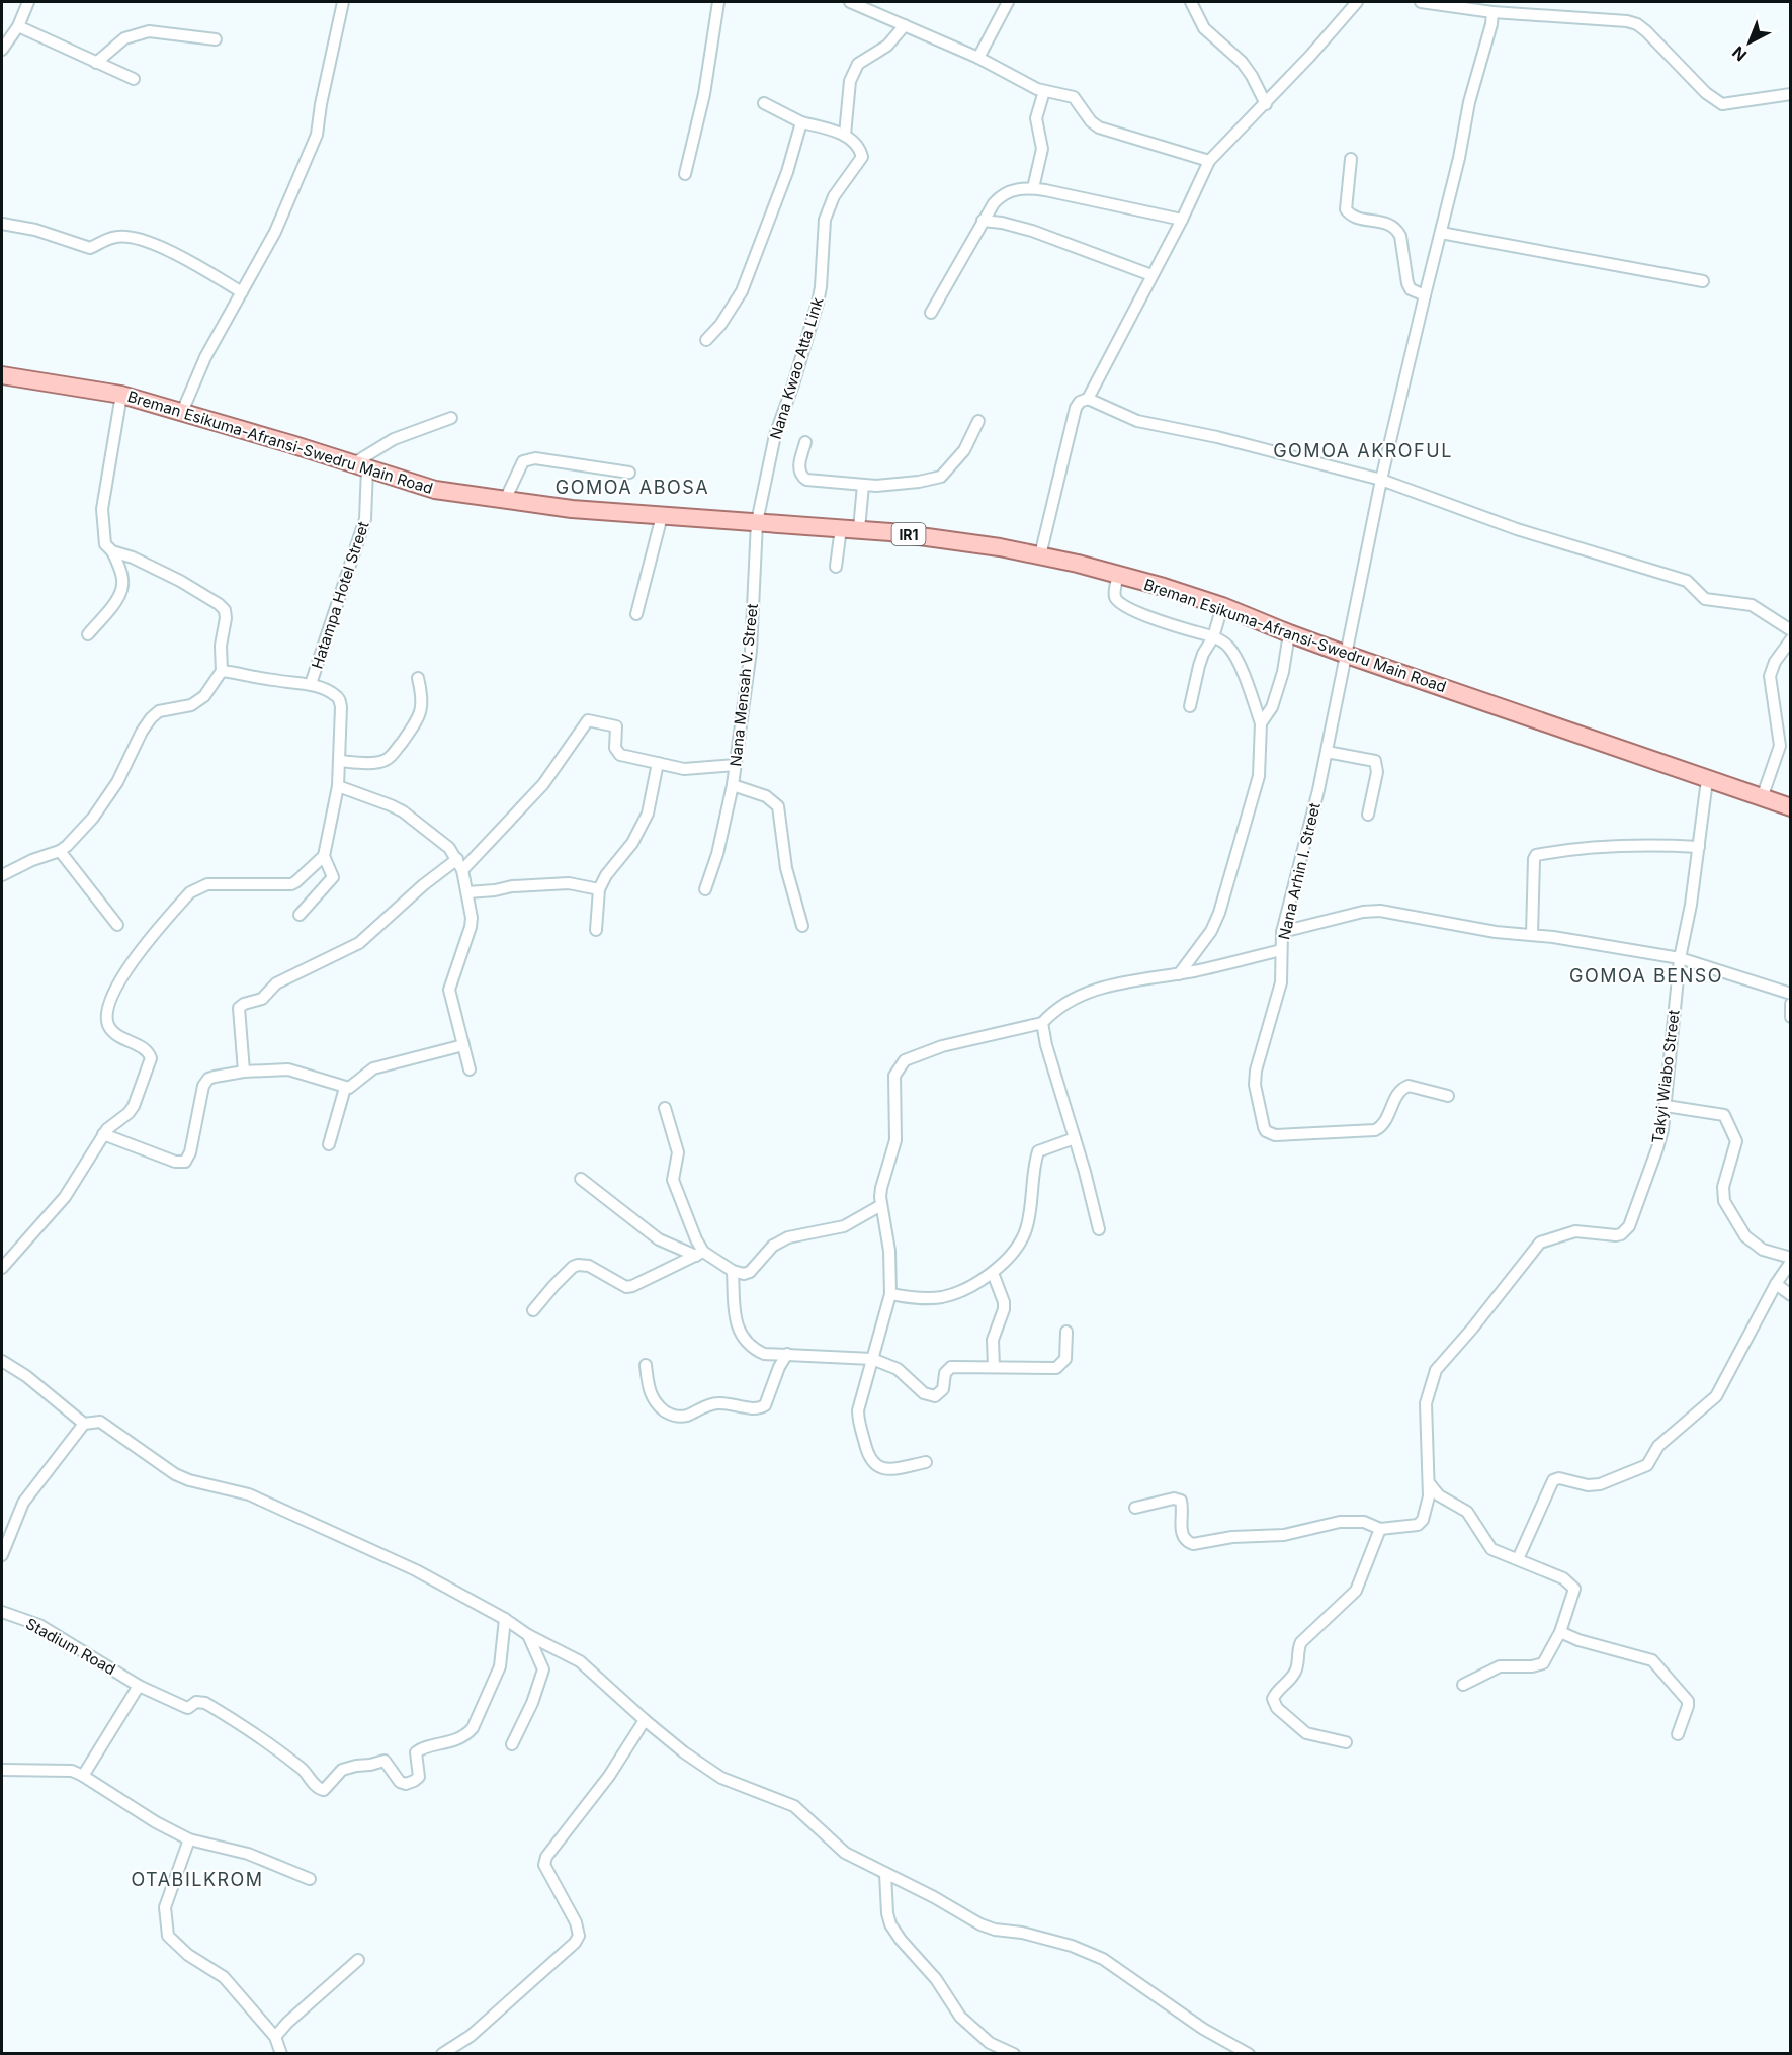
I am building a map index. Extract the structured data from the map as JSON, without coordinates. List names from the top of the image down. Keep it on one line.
{"streets":{"main road":["Breman Esikuma-Afransi-Swedru Main Road","IR1"],"street":["Nana Kwao Atta Link","Hatampa Hotel Street","Nana Mensah V. Street","Nana Arhin I. Street","Takyi Wiabo Street","Stadium Road"]},"crossings":[["Nana Kwao Atta Link","Breman Esikuma-Afransi-Swedru Main Road"],["Nana Kwao Atta Link","Nana Mensah V. Street"],["Breman Esikuma-Afransi-Swedru Main Road","Hatampa Hotel Street"],["Breman Esikuma-Afransi-Swedru Main Road","Nana Mensah V. Street"],["Breman Esikuma-Afransi-Swedru Main Road","Nana Arhin I. Street"],["Breman Esikuma-Afransi-Swedru Main Road","Takyi Wiabo Street"]],"districts":["GOMOA AKROFUL","GOMOA ABOSA","GOMOA BENSO","OTABILKROM"],"north":"bottom left"}
